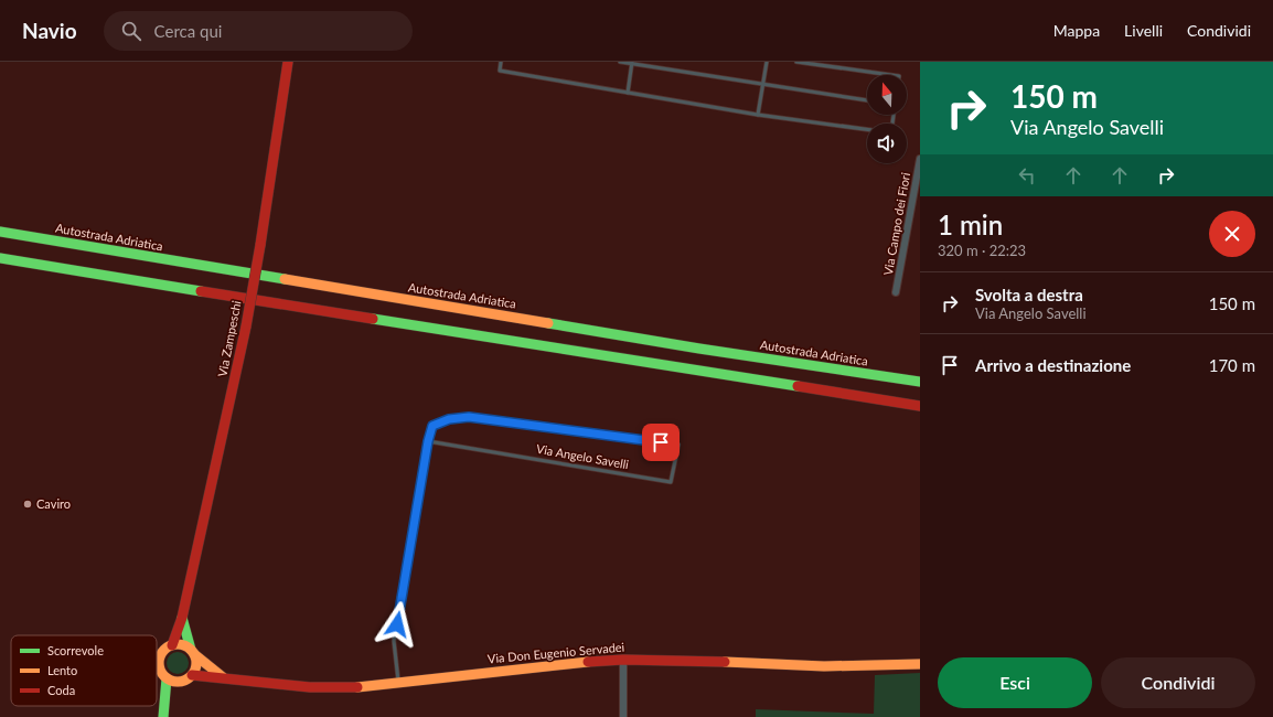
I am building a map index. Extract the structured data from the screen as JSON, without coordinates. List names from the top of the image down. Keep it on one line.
{"streets":{"main road":["Autostrada Adriatica","Via Zampeschi","Via Don Eugenio Servadei"],"street":["Via Campo dei Fiori"],"lane":["Via Angelo Savelli"]},"crossings":[["Via Zampeschi","Via Don Eugenio Servadei"],["Via Angelo Savelli","Via Don Eugenio Servadei"]],"places":["Caviro"],"legend":["Scorrevole","Lento","Coda"],"north":"top","page":{"header":"Navio","search":"Cerca qui","nav":["Mappa","Livelli","Condividi"],"turn":["150 m","Via Angelo Savelli"],"heading":["1 min","320 m · 22:23"],"list":[{"name":"Svolta a destra","note":"Via Angelo Savelli","value":"150 m"},{"name":"Arrivo a destinazione","value":"170 m"}],"buttons":["Esci","Condividi"]}}
